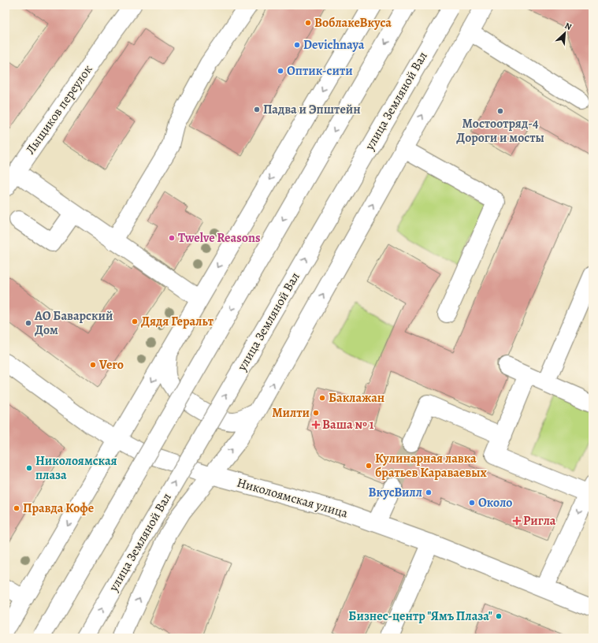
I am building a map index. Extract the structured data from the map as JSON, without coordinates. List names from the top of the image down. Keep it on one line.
{"streets":{"main road":["улица Земляной Вал","Лыщиков переулок","Николоямская улица"]},"crossings":[["улица Земляной Вал","Николоямская улица"]],"places":{"other":["ВоблакеВкуса","Devichnaya","Оптик-сити","Падва и Эпштейн","Мостоотряд-4 Дороги и мосты","Twelve Reasons","Дядя Геральт","АО Баварский Дом","Vero","Баклажан","Милти","Кулинарная лавка братьев Караваевых","Николоямская плаза","ВкусВилл","Около","Правда Кофе","Бизнес-центр \"Ямъ Плаза\""],"health":["Ваша № 1","Ригла"]},"north":"top right"}
